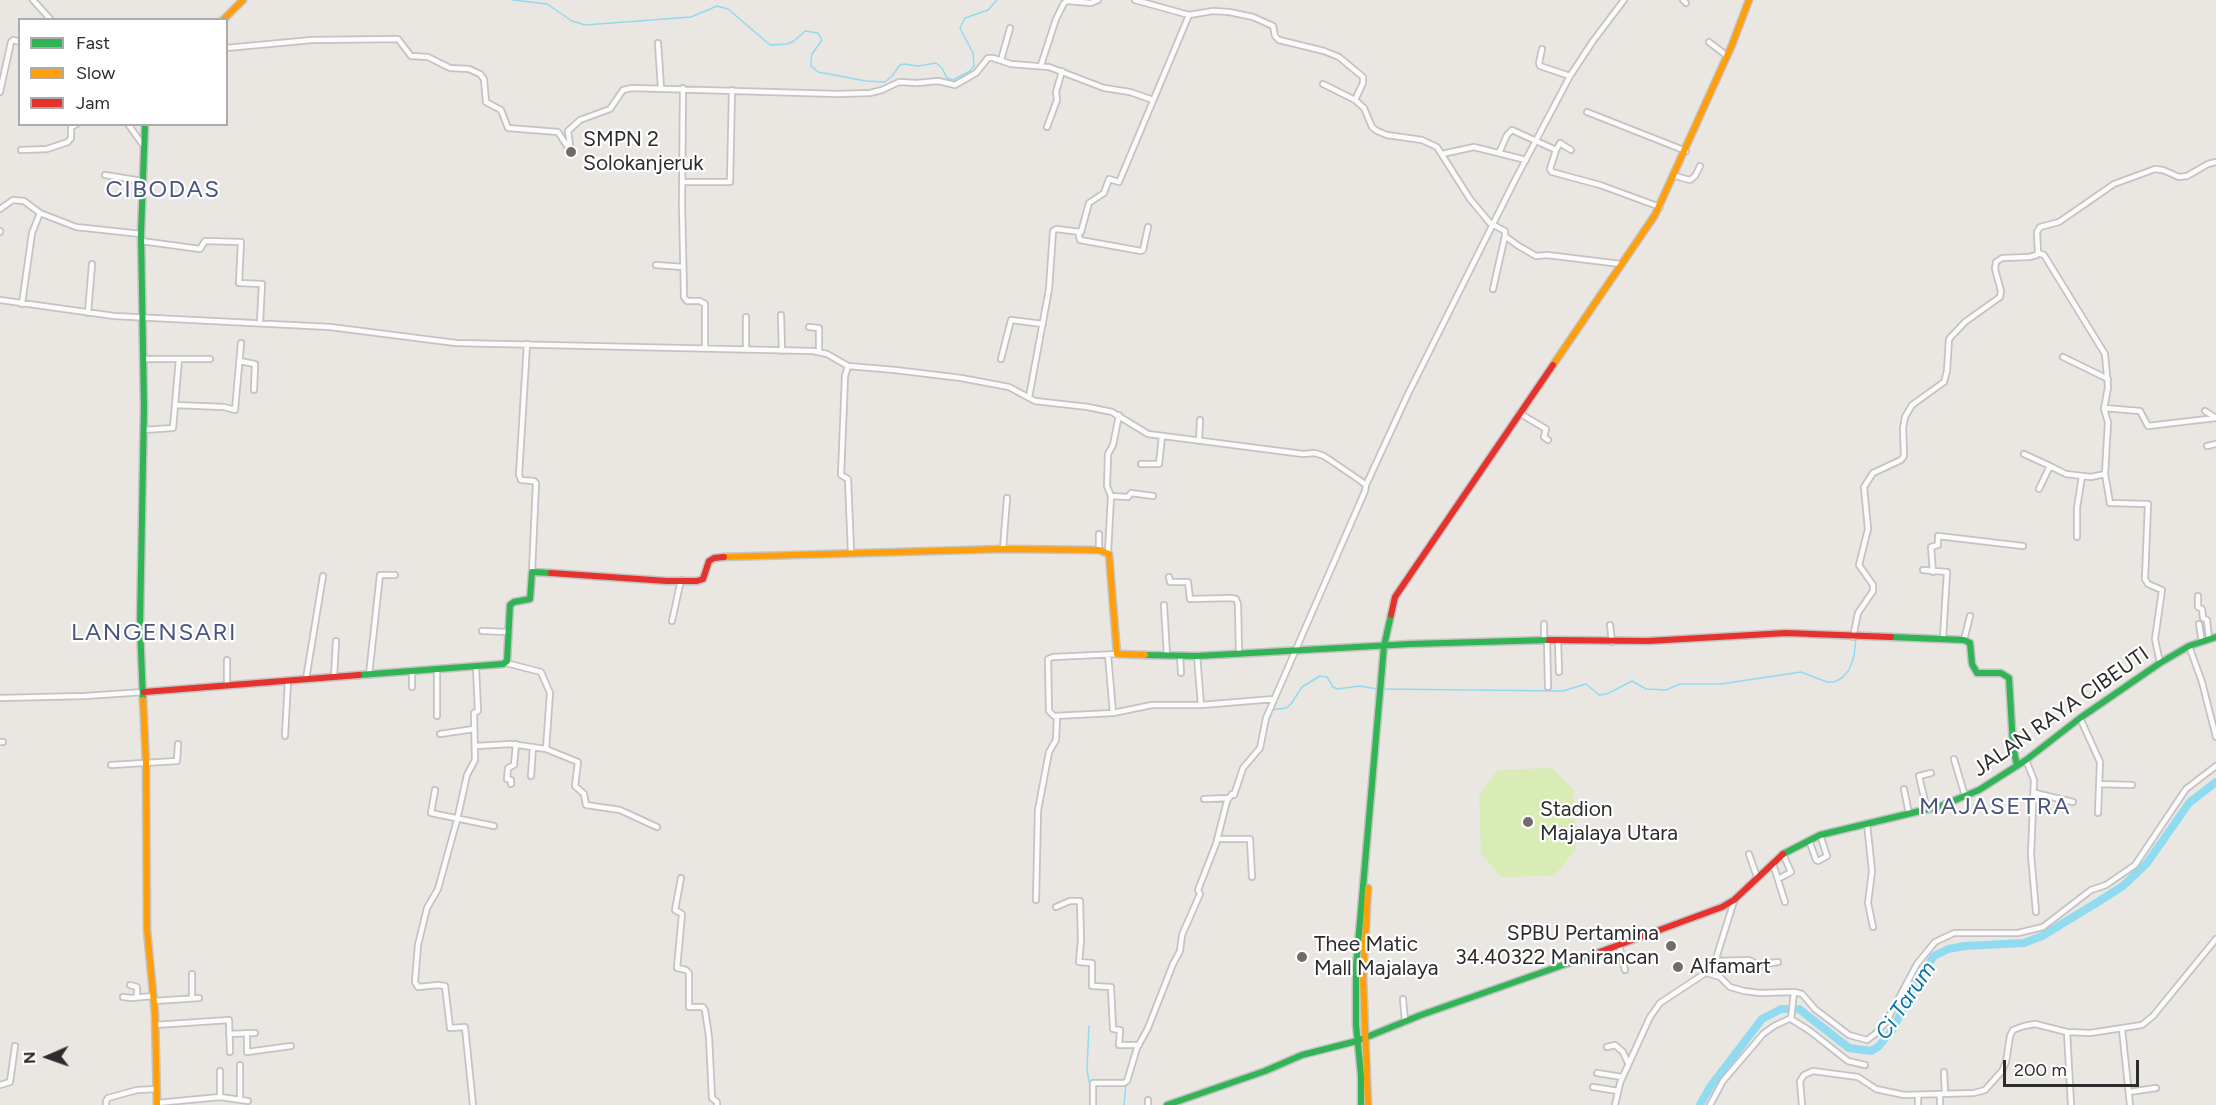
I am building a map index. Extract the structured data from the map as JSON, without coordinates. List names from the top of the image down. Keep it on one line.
{"streets":{"main road":["JALAN RAYA CIBEUTI"]},"districts":["CIBODAS","LANGENSARI","MAJASETRA"],"water":["Ci Tarum"],"places":["SMPN 2 Solokanjeruk","Stadion Majalaya Utara","SPBU Pertamina 34.40322 Manirancan","Thee Matic Mall Majalaya","Alfamart"],"legend":["Fast","Slow","Jam"],"scale_bar":"200 m","north":"left"}
